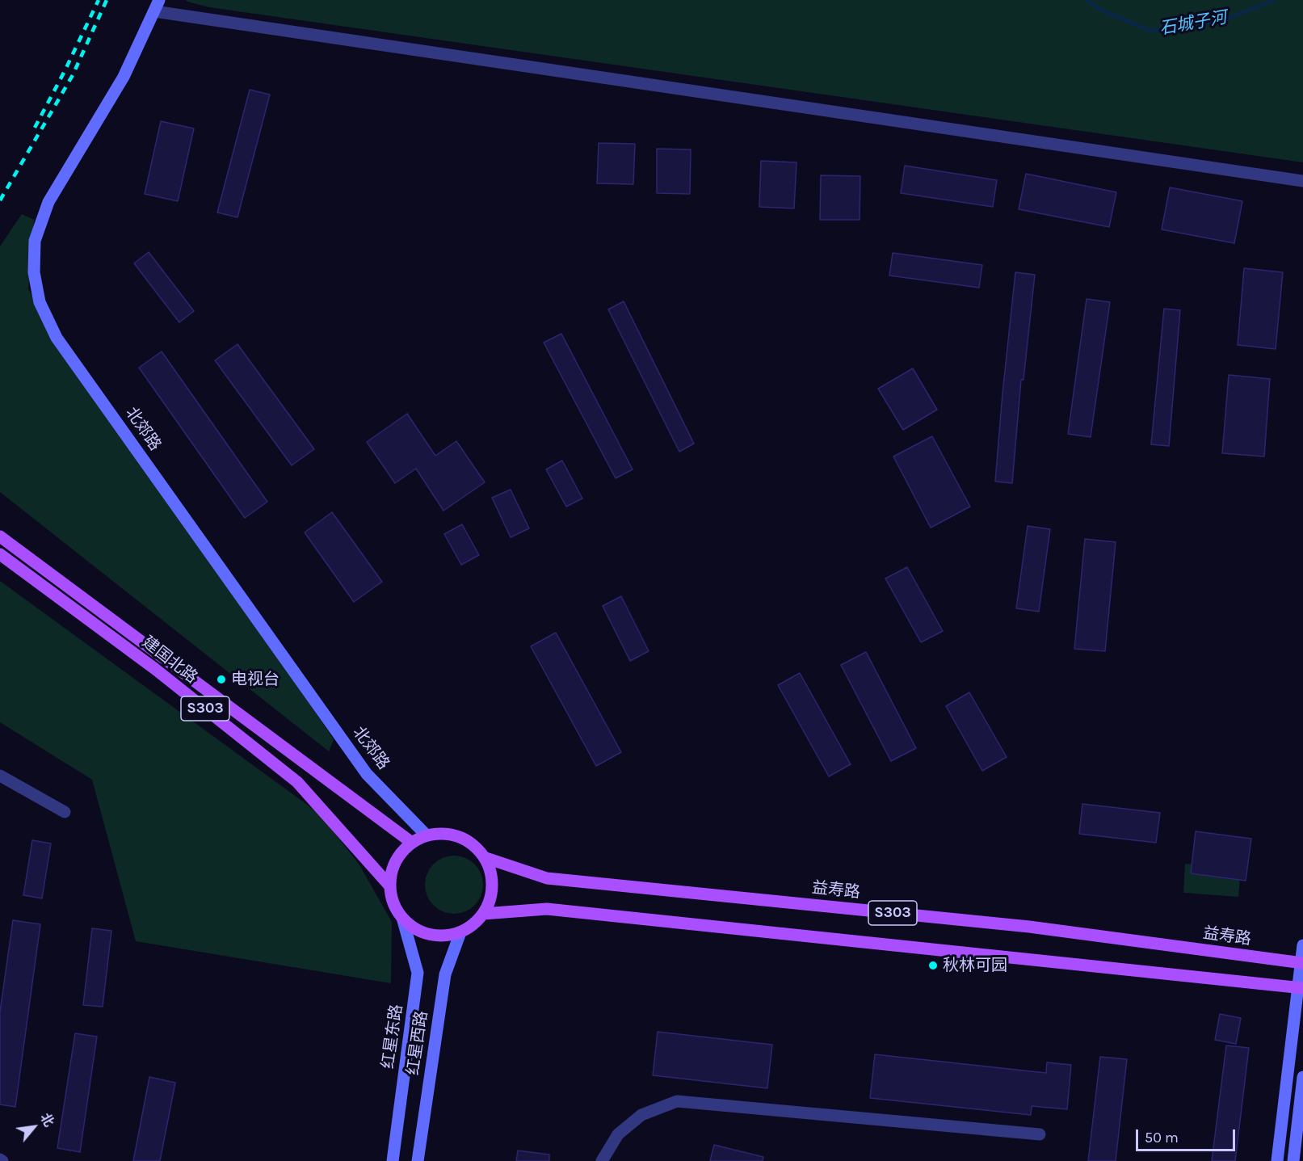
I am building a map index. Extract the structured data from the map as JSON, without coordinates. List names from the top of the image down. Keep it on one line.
{"streets":{"main road":["建国北路","S303","益寿路"],"street":["北郊路","红星东路","红星西路"]},"crossings":[["北郊路","建国北路"],["北郊路","S303"],["北郊路","益寿路"],["北郊路","红星东路"],["北郊路","红星西路"],["建国北路","S303"],["建国北路","益寿路"],["建国北路","红星东路"],["建国北路","红星西路"],["S303","益寿路"],["S303","红星东路"],["S303","红星西路"],["益寿路","红星东路"],["益寿路","红星西路"],["红星东路","红星西路"]],"water":["石城子河"],"places":["电视台","秋林可园"],"scale_bar":"50 m","north":"top right"}
